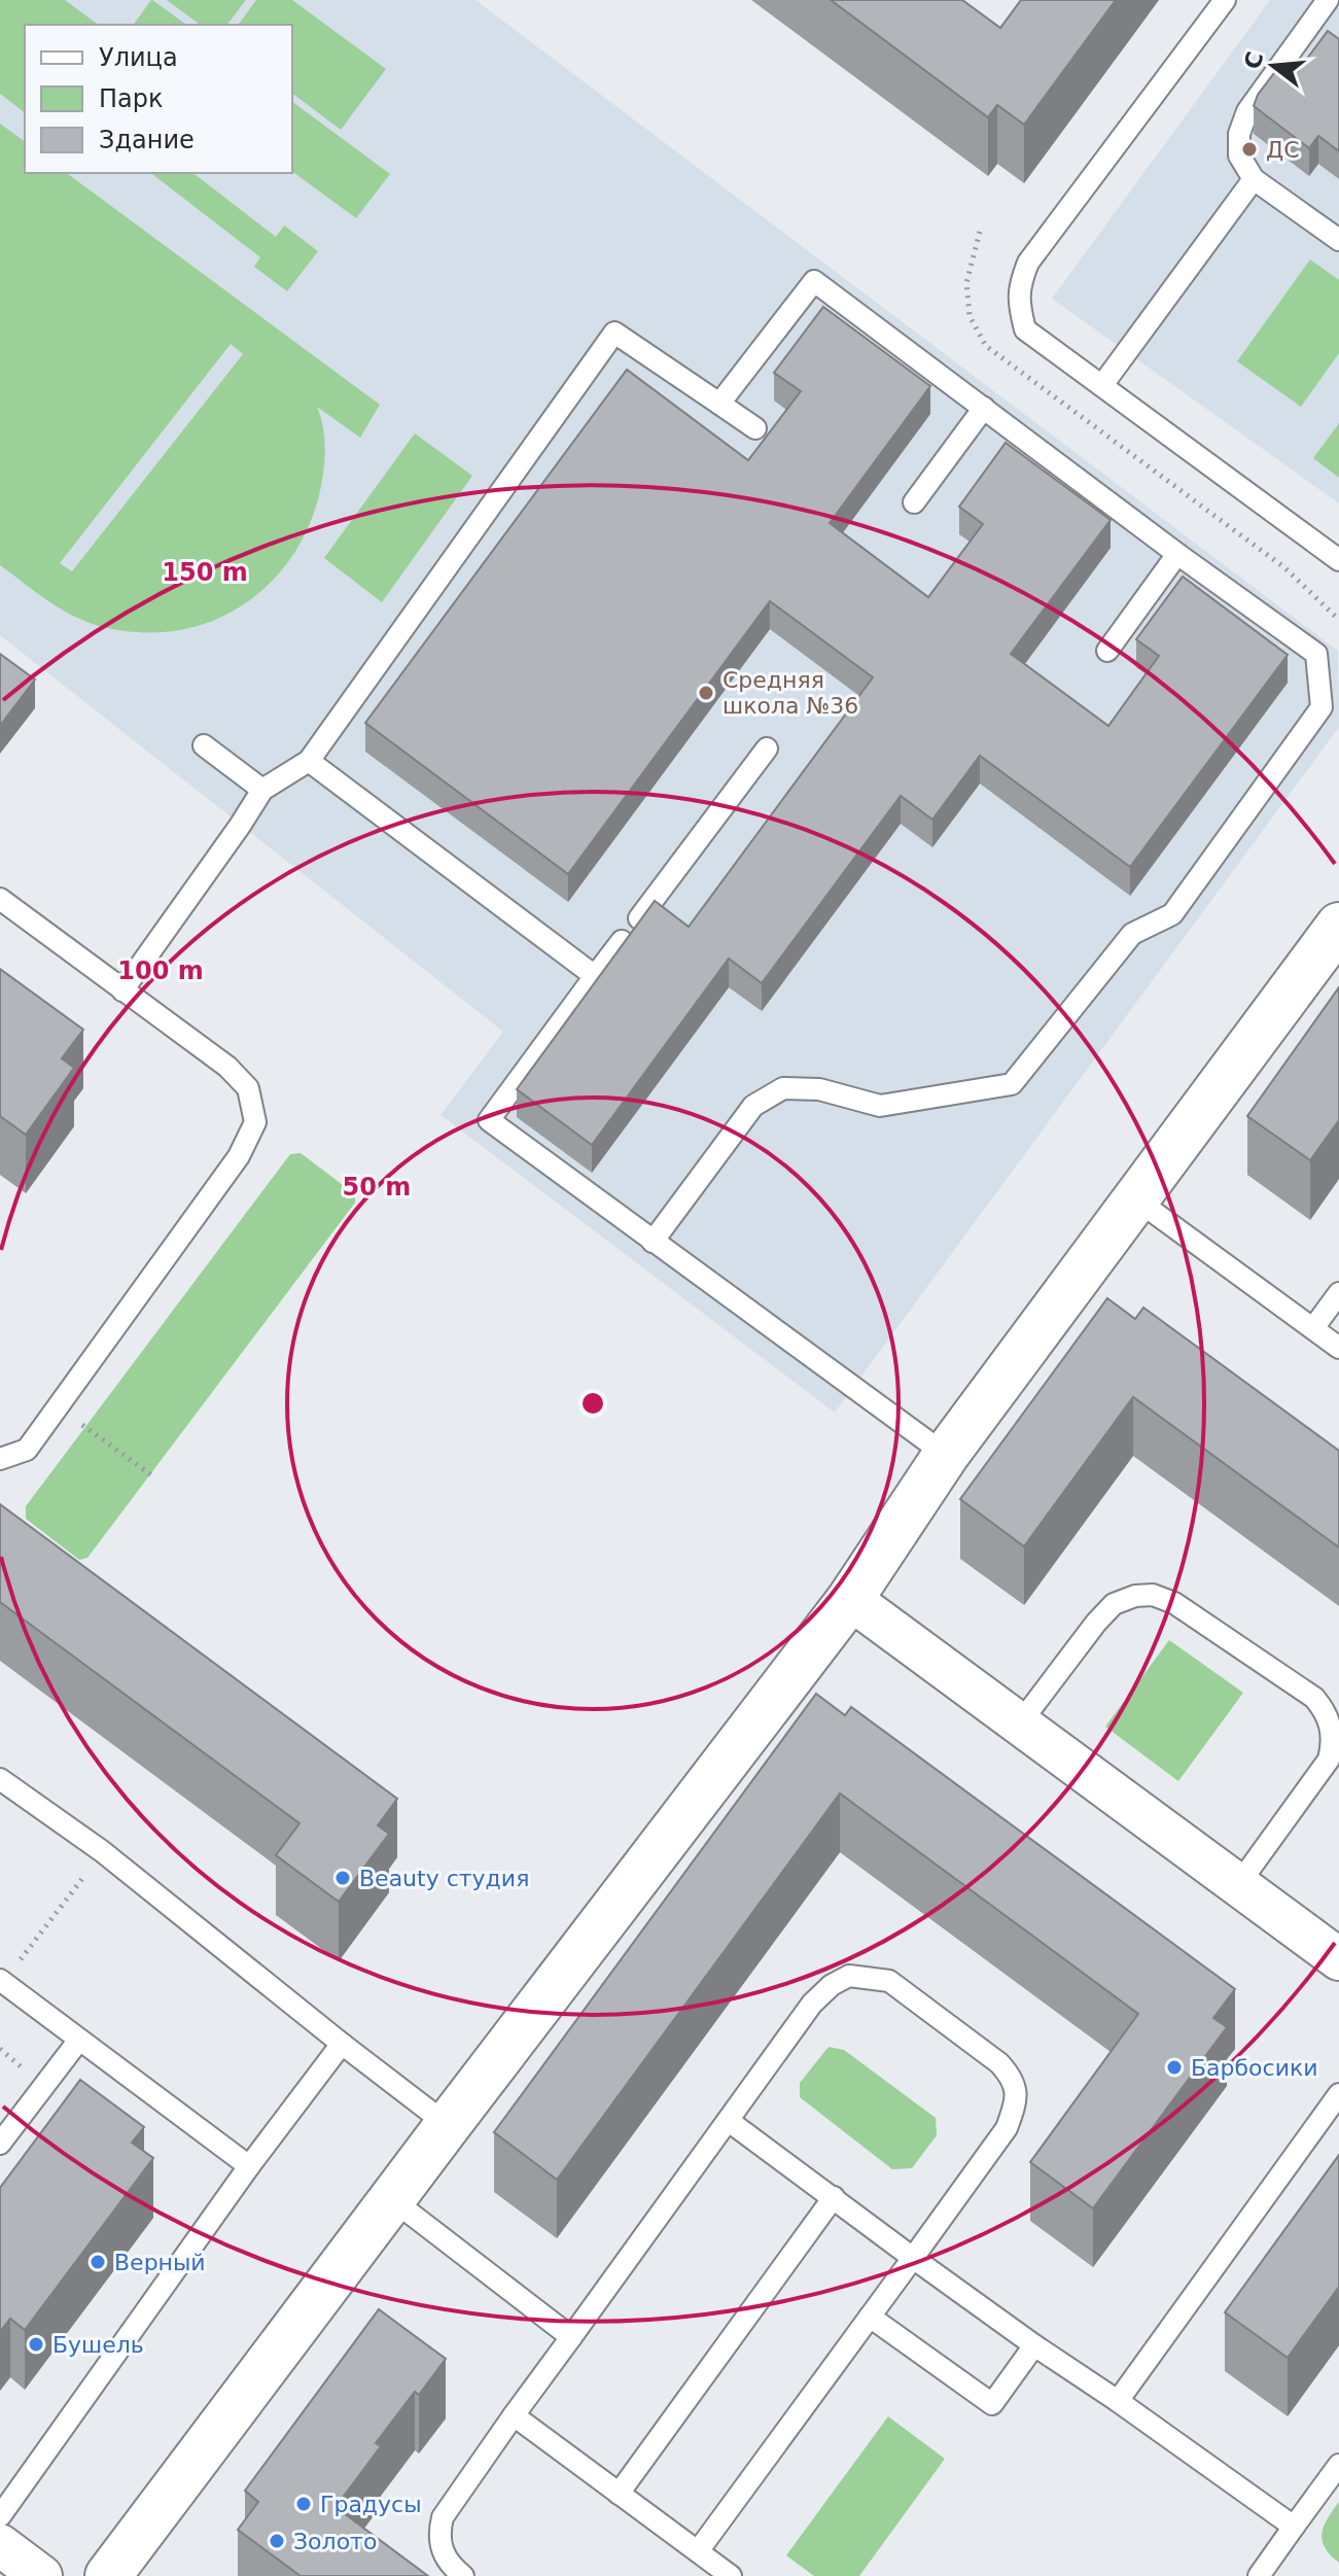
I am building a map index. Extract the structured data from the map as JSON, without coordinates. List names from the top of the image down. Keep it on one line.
{"places":["ДС","Средняя школа №36","Beauty студия","Барбосики","Верный","Бушель","Градусы","Золото"],"legend":["Улица","Парк","Здание"],"north":"left","rings":["150 m","100 m","50 m"]}
